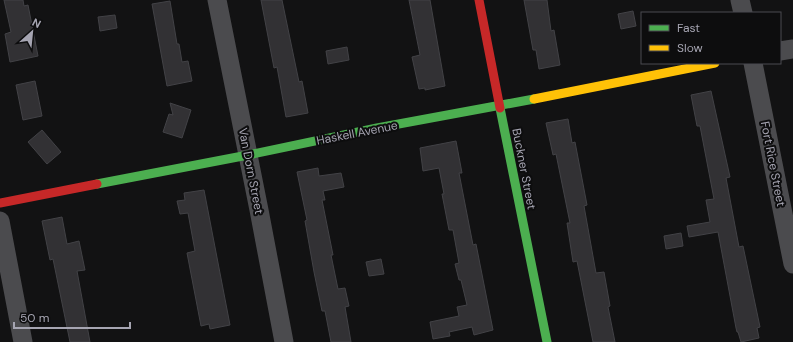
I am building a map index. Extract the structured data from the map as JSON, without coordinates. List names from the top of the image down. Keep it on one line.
{"streets":{"street":["Haskell Avenue","Fort Rice Street","Buckner Street","Van Dorn Street"]},"crossings":[["Haskell Avenue","Buckner Street"],["Haskell Avenue","Van Dorn Street"]],"legend":["Fast","Slow"],"scale_bar":"50 m","north":"top right"}
